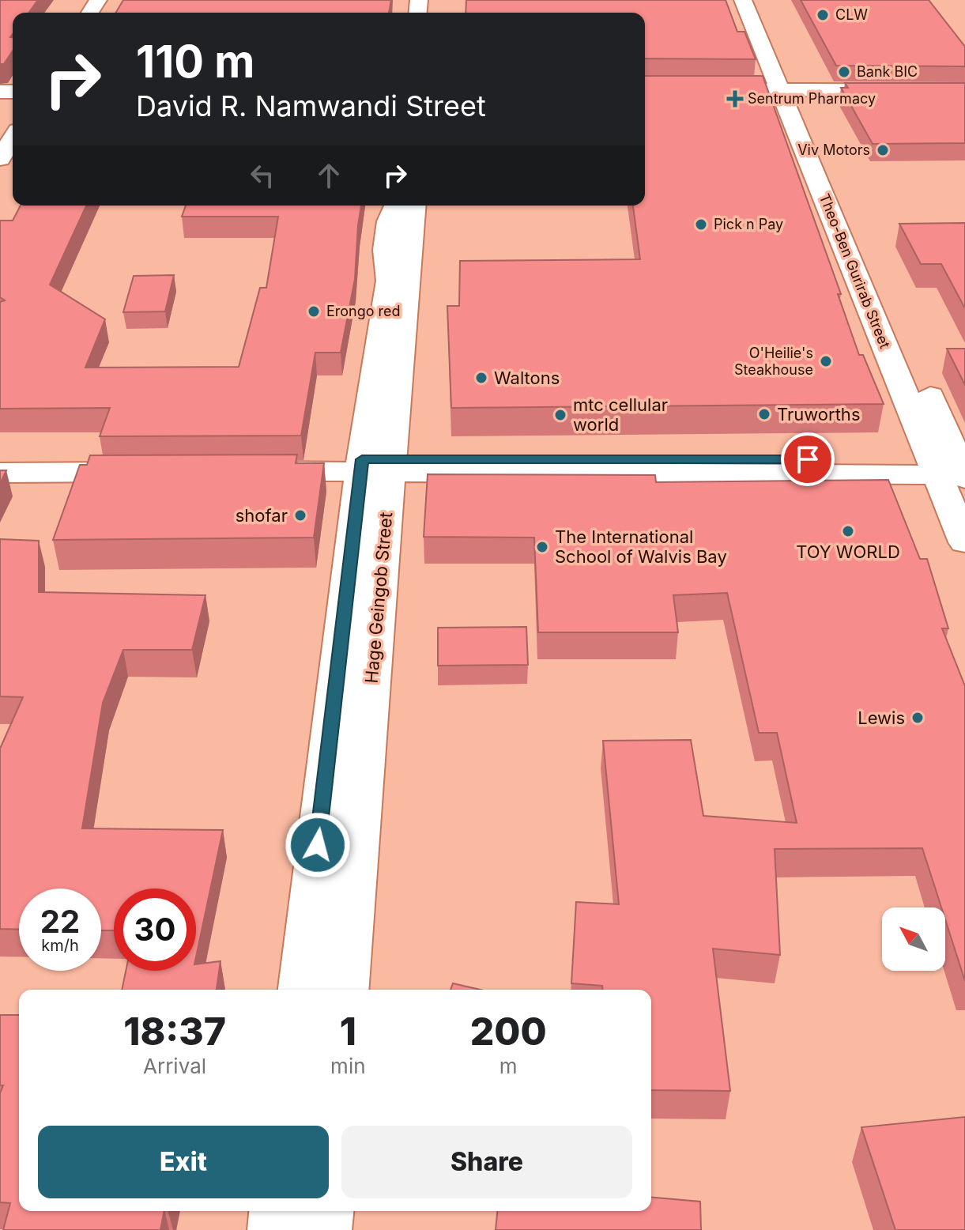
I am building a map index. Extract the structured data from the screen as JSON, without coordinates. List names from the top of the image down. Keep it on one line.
{"streets":{"street":["Theo-Ben Gurirab Street","Hage Geingob Street"]},"places":{"other":["CLW","Bank BIC","Viv Motors","Pick n Pay","Erongo red","O'Heilie's Steakhouse","Waltons","Truworths","mtc cellular world","shofar","TOY WORLD","The International School of Walvis Bay","Lewis"],"health":["Sentrum Pharmacy"]},"north":"top left","page":{"turn":["110 m","David R. Namwandi Street"],"speed":"22 km/h","limit":"30","eta":["18:37","Arrival","1","min","200","m"],"buttons":["Exit","Share"]}}
